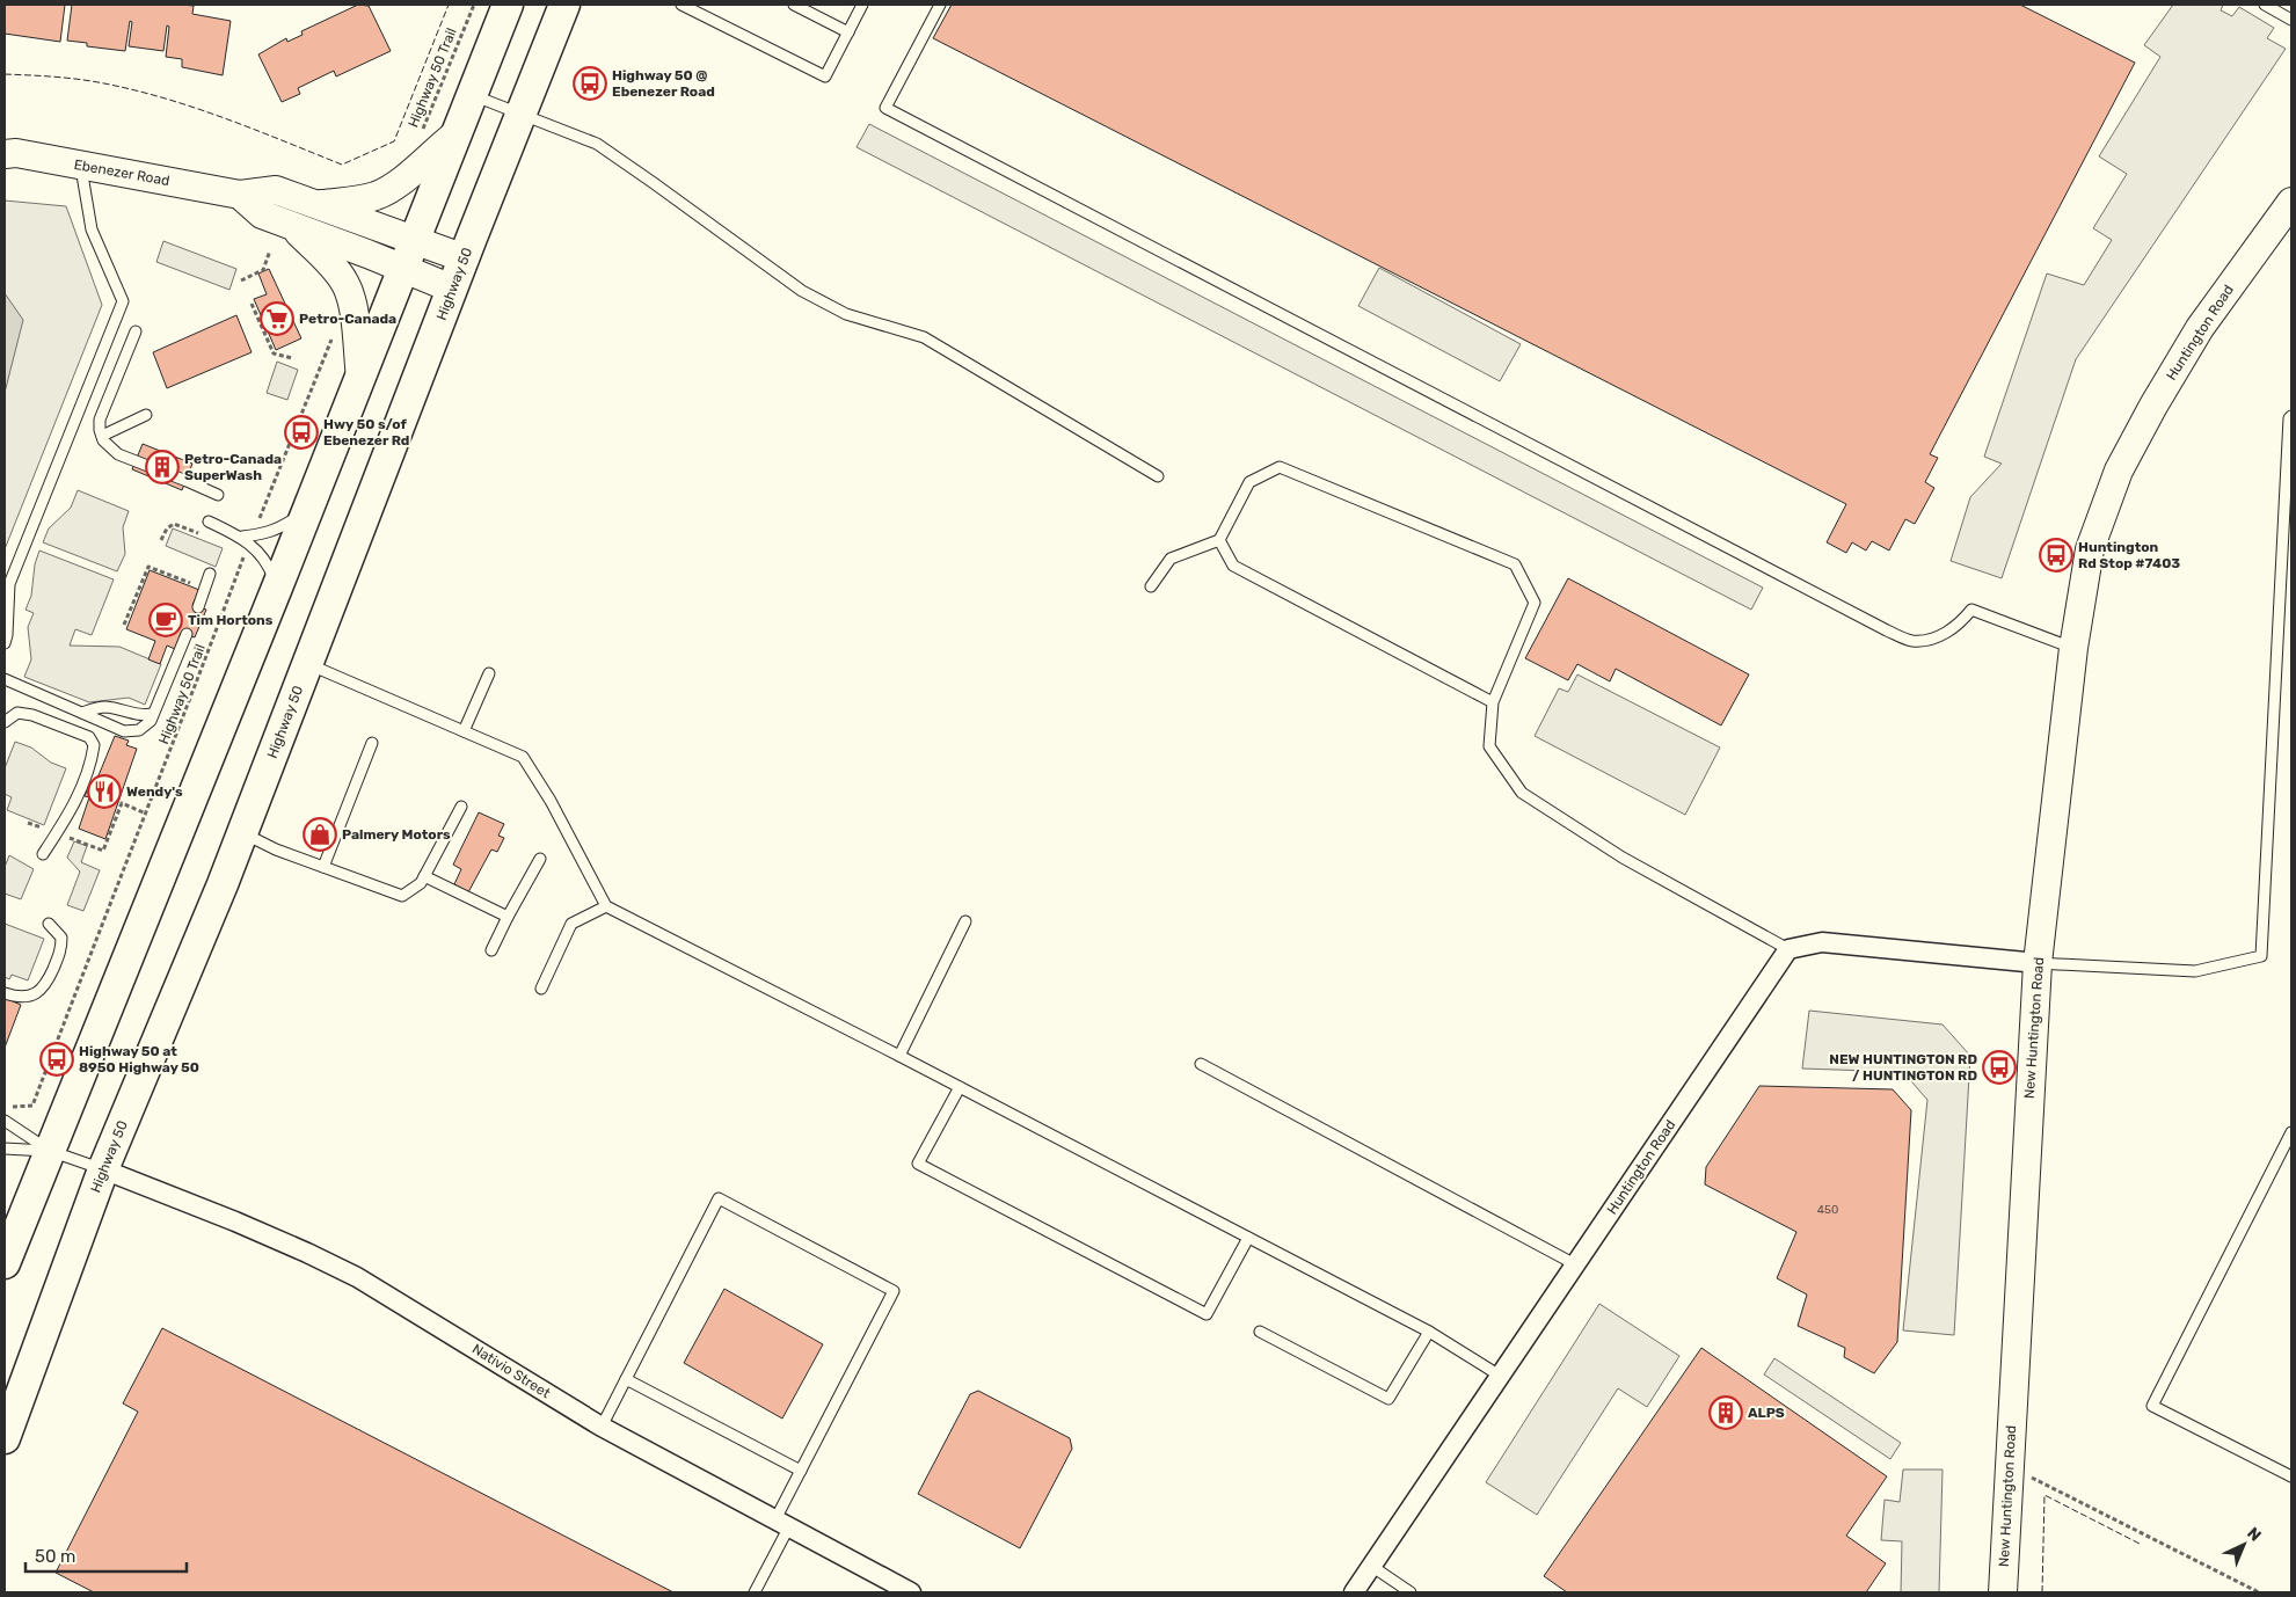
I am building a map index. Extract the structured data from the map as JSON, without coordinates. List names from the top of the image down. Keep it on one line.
{"streets":{"main road":["Highway 50"],"street":["Ebenezer Road","Huntington Road","New Huntington Road","Nativio Street"],"path":["Highway 50 Trail"]},"crossings":[["Ebenezer Road","Highway 50"],["Highway 50","Nativio Street"],["Huntington Road","New Huntington Road"]],"places":{"bus stop":["Highway 50 @ Ebenezer Road","Hwy 50 s/of Ebenezer Rd","Huntington Rd Stop #7403","Highway 50 at 8950 Highway 50","NEW HUNTINGTON RD / HUNTINGTON RD"],"supermarket":["Petro-Canada"],"building":["Petro-Canada SuperWash","ALPS"],"cafe":["Tim Hortons"],"restaurant":["Wendy's"],"shop":["Palmery Motors"]},"house_numbers":["450"],"scale_bar":"50 m","north":"top right"}
